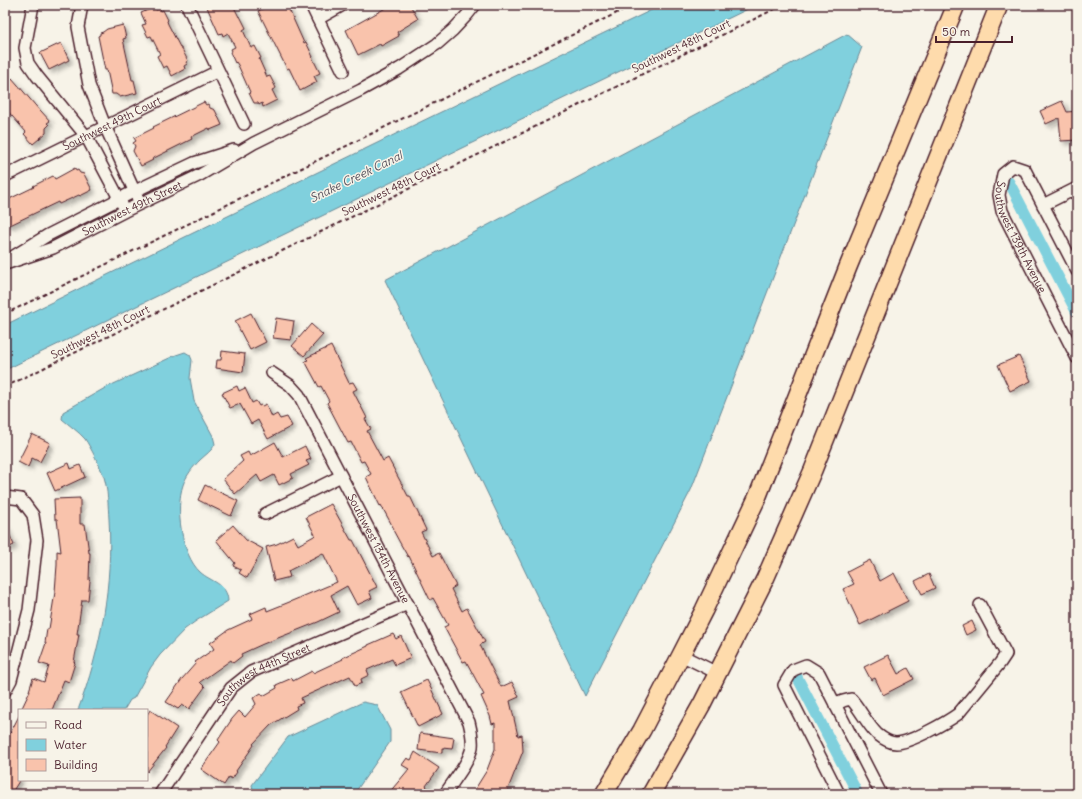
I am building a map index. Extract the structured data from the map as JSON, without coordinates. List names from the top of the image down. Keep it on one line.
{"streets":{"street":["Southwest 49th Court","Southwest 49th Street","Southwest 139th Avenue","Southwest 134th Avenue","Southwest 44th Street"],"path":["Southwest 48th Court"]},"crossings":[["Southwest 134th Avenue","Southwest 44th Street"]],"water":["Snake Creek Canal"],"legend":["Road","Water","Building"],"scale_bar":"50 m"}
